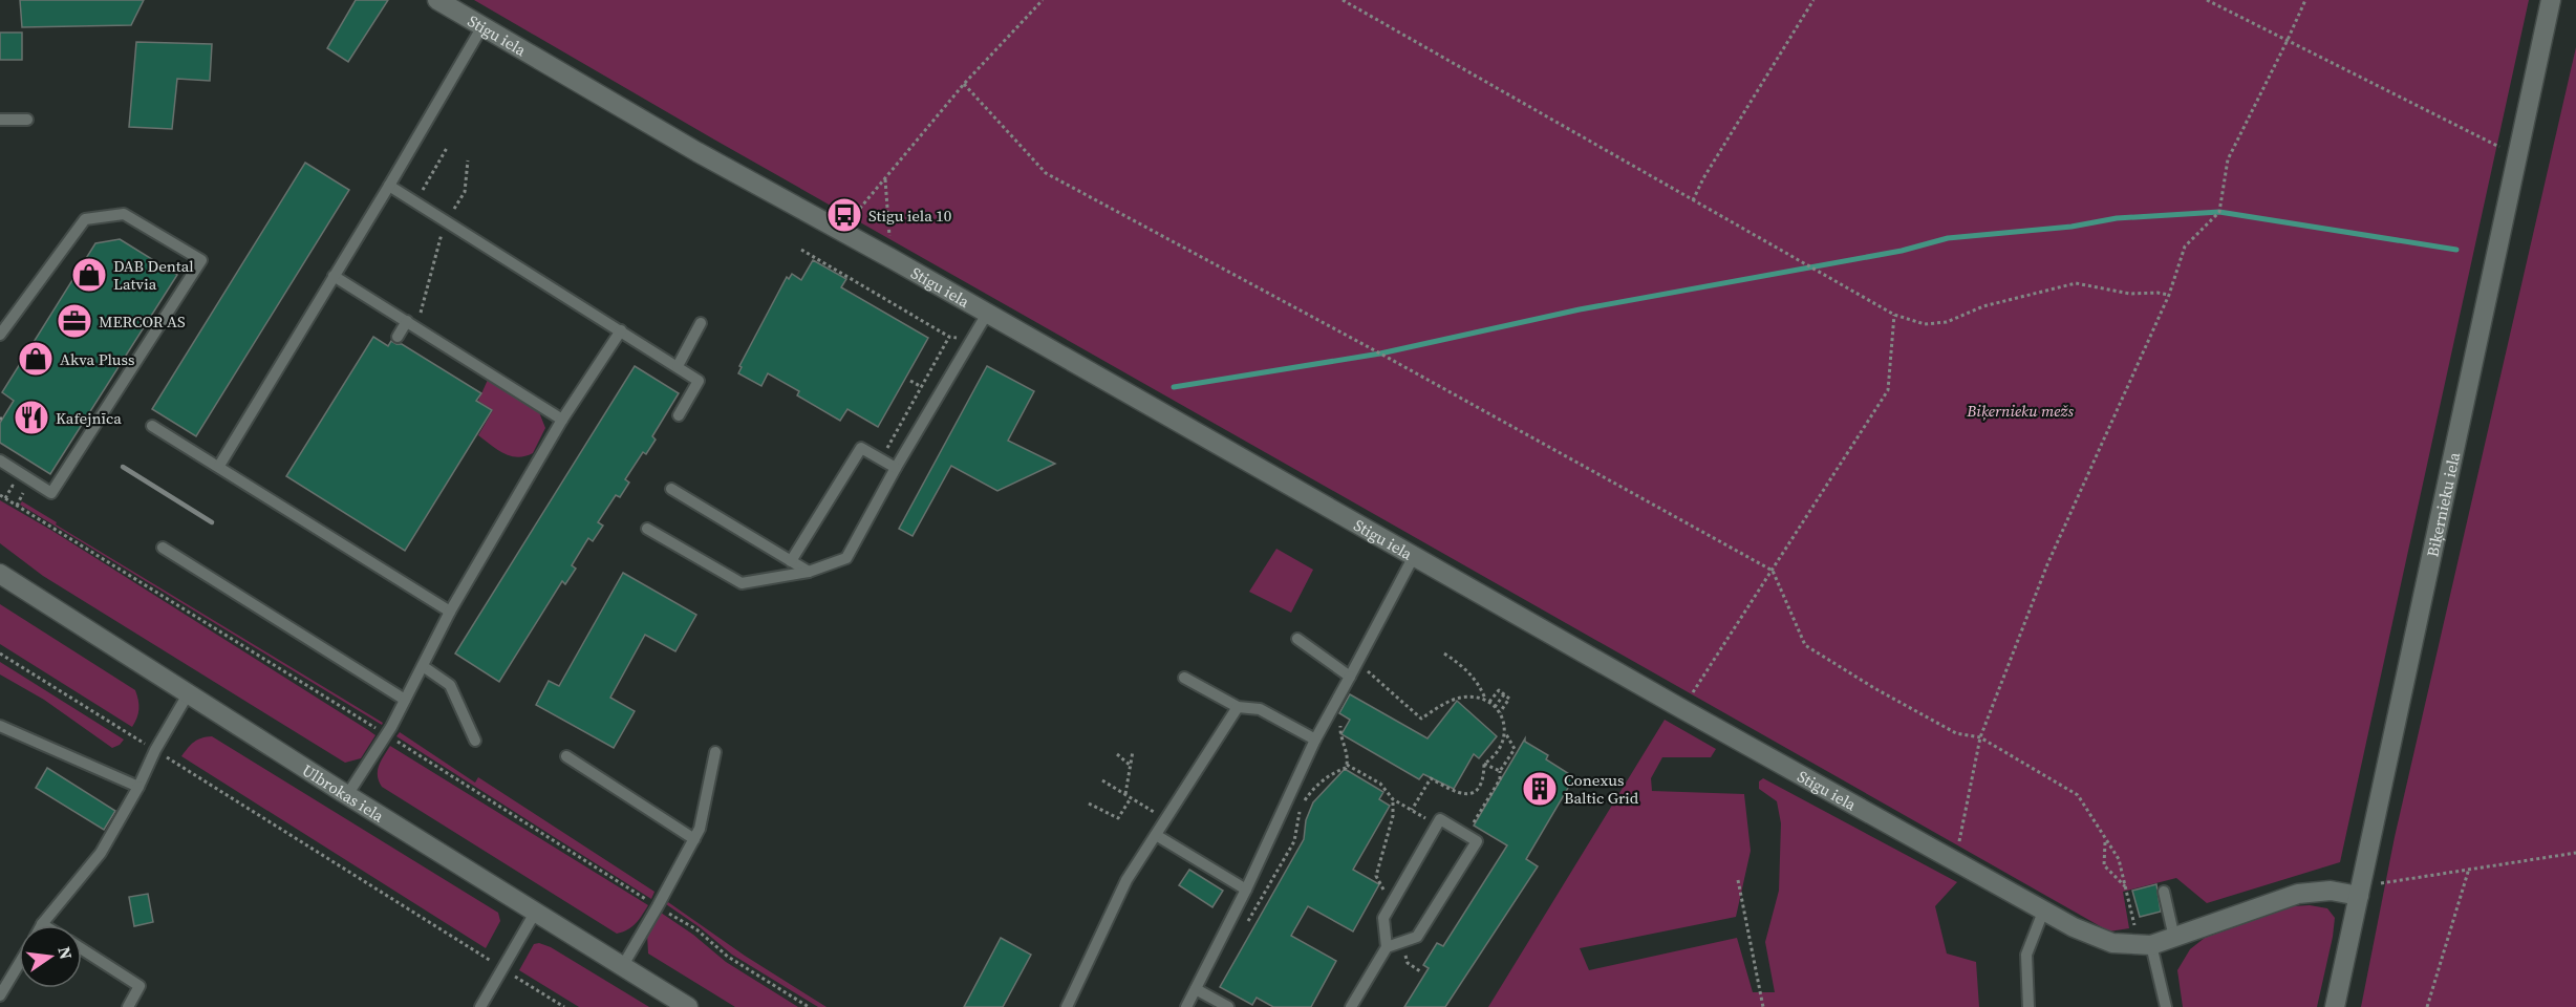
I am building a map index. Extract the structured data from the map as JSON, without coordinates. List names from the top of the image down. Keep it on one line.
{"streets":{"street":["Stigu iela","Biķernieku iela","Ulbrokas iela"]},"crossings":[["Stigu iela","Biķernieku iela"]],"parks":["Biķernieku mežs"],"places":{"bus stop":["Stigu iela 10"],"shop":["DAB Dental Latvia","Akva Pluss"],"office":["MERCOR AS"],"restaurant":["Kafejnīca"],"building":["Conexus Baltic Grid"]},"north":"right"}
